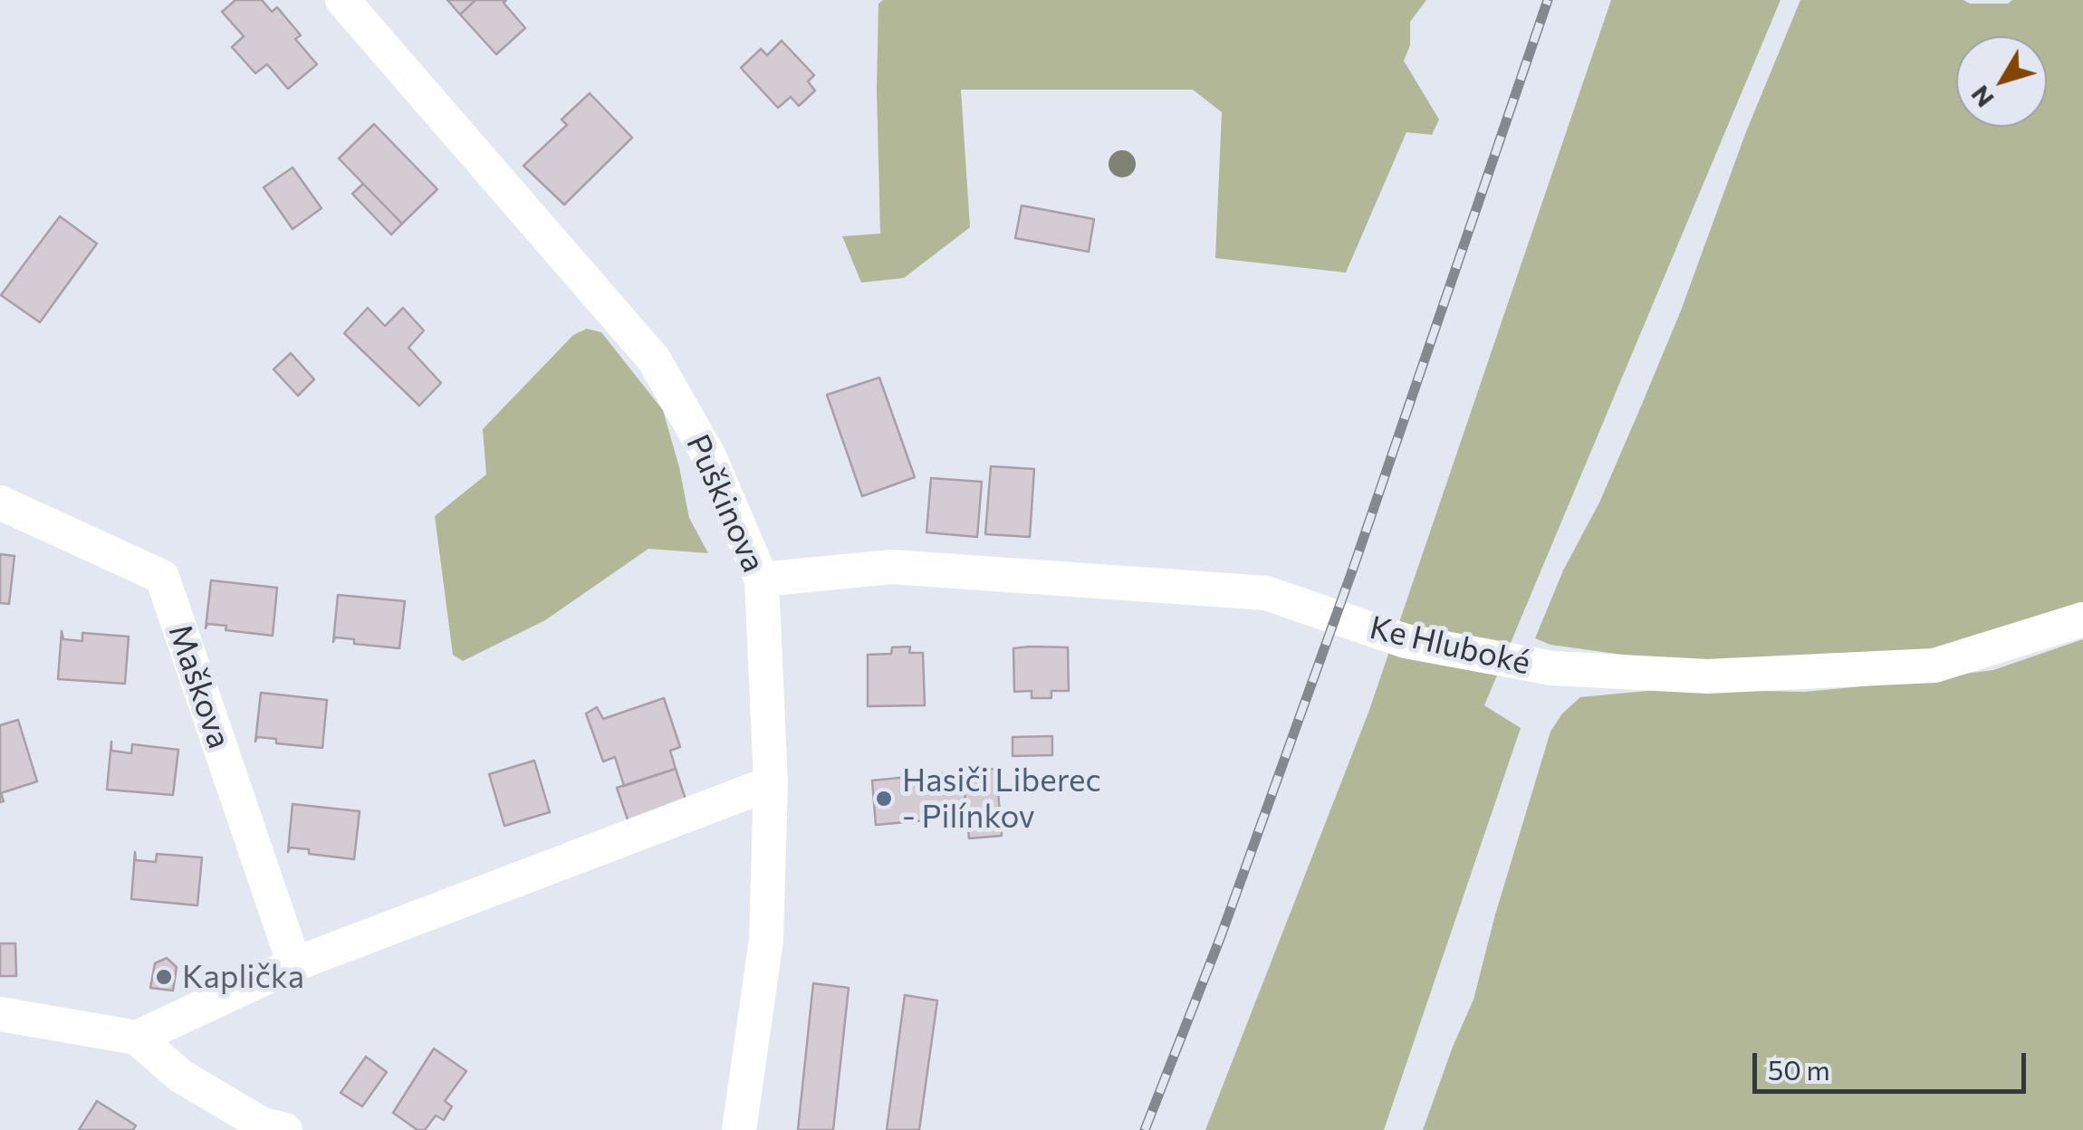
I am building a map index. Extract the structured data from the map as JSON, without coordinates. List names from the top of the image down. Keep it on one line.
{"streets":{"street":["Puškinova","Ke Hluboké","Maškova"]},"crossings":[["Puškinova","Ke Hluboké"]],"places":["Hasiči Liberec - Pilínkov","Kaplička"],"scale_bar":"50 m","north":"bottom left"}
